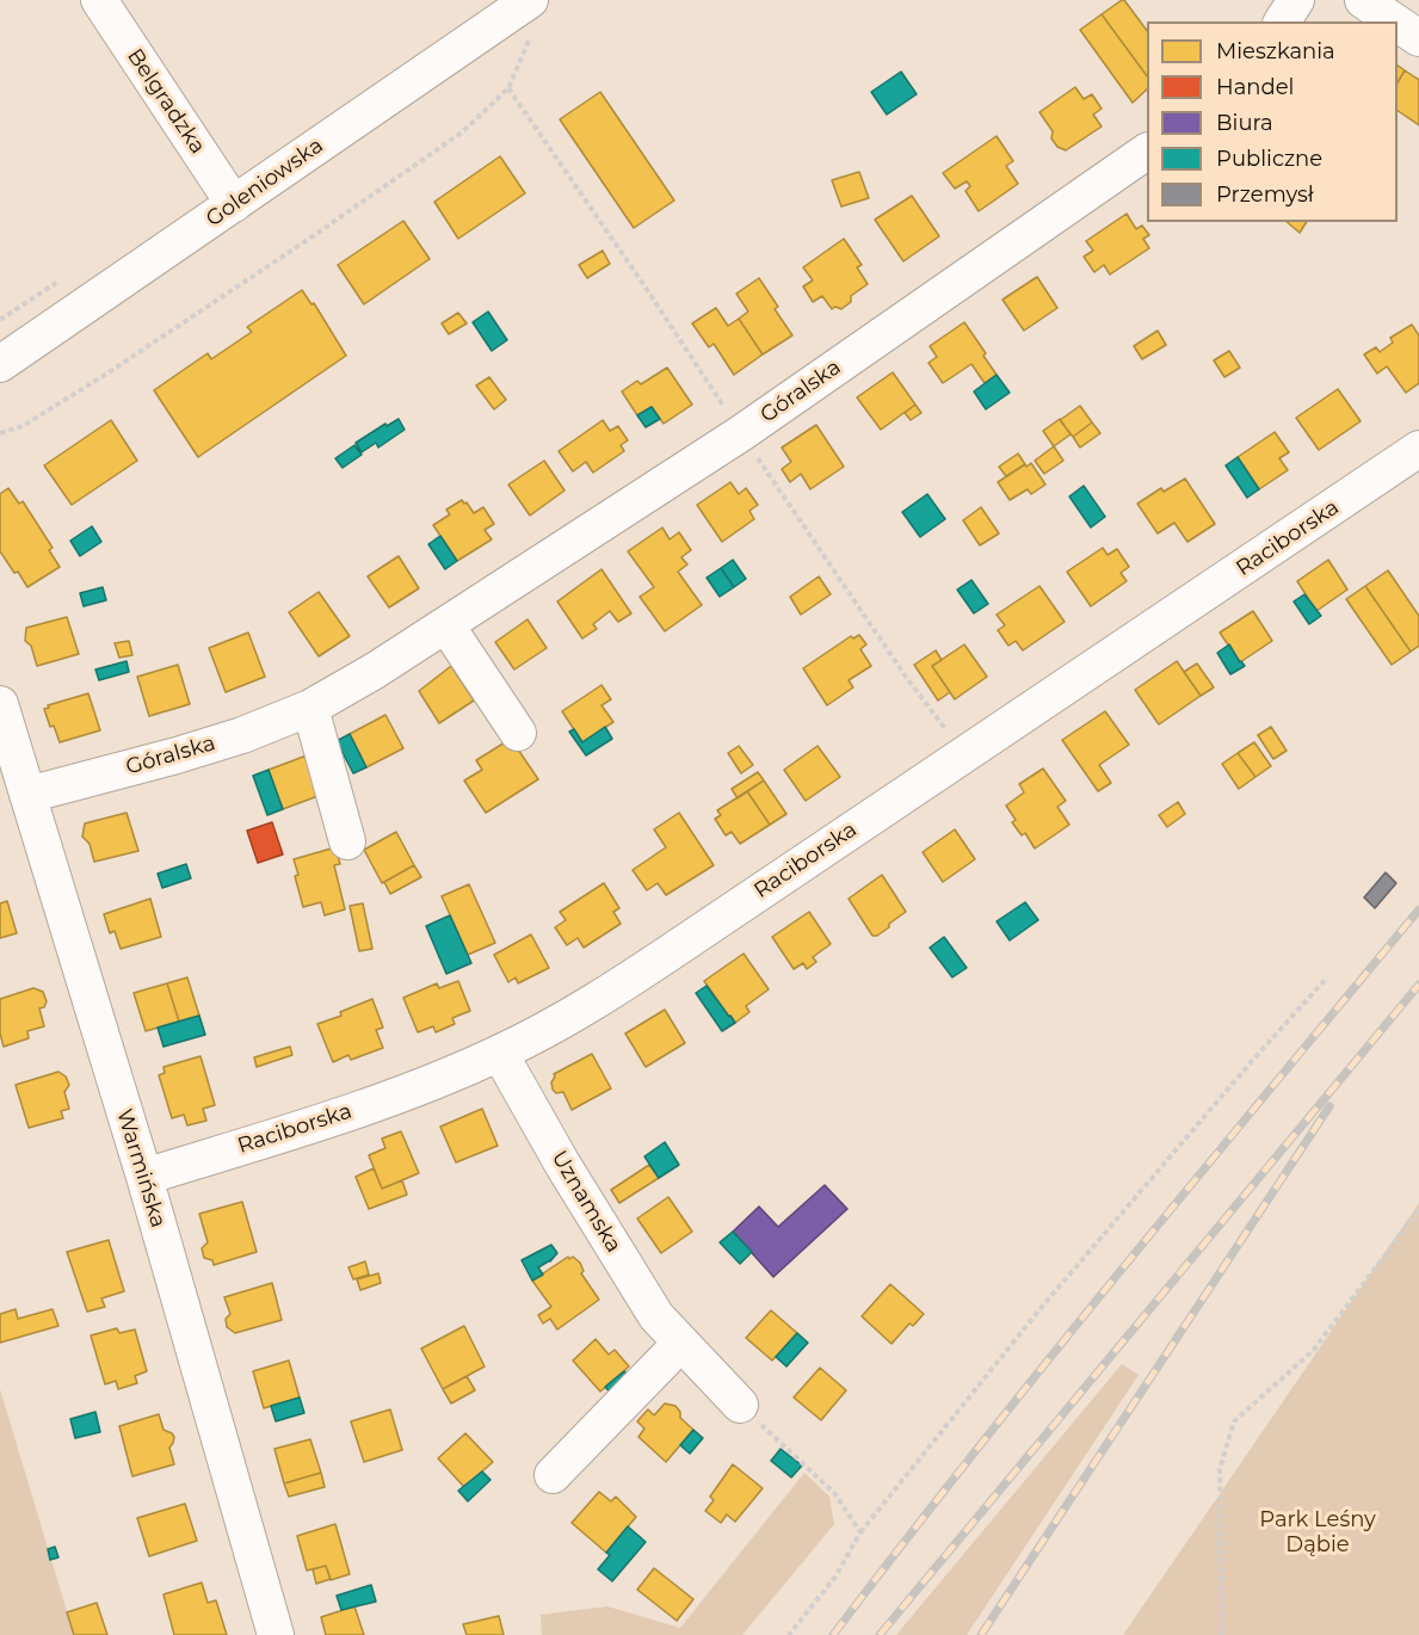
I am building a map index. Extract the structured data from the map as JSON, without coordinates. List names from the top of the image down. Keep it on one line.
{"streets":{"street":["Belgradzka","Goleniowska","Góralska","Raciborska","Warmińska","Uznamska"]},"crossings":[["Belgradzka","Goleniowska"],["Góralska","Warmińska"],["Raciborska","Warmińska"],["Raciborska","Uznamska"]],"parks":["Park Leśny Dąbie"],"legend":["Mieszkania","Handel","Biura","Publiczne","Przemysł"]}
